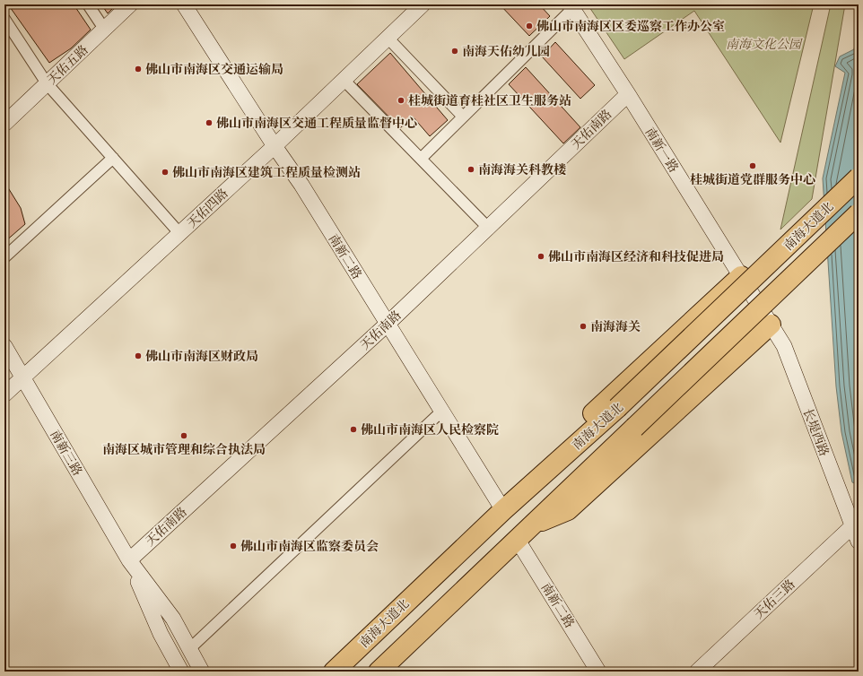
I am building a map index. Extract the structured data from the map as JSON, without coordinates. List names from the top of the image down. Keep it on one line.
{"streets":{"highway":["南海大道北"],"street":["天佑五路","天佑南路","南新一路","天佑四路","南新二路","长堤西路","南新三路","天佑三路"]},"crossings":[["天佑南路","南新一路"],["天佑南路","南新二路"],["天佑南路","南新三路"],["南新一路","长堤西路"],["天佑四路","南新二路"],["天佑四路","南新三路"],["南海大道北","南新二路"],["长堤西路","天佑三路"]],"parks":["南海文化公园"],"places":["佛山市南海区区委巡察工作办公室","南海天佑幼儿园","佛山市南海区交通运输局","桂城街道育桂社区卫生服务站","佛山市南海区交通工程质量监督中心","桂城街道党群服务中心","南海海关科教楼","佛山市南海区建筑工程质量检测站","佛山市南海区经济和科技促进局","南海海关","佛山市南海区财政局","佛山市南海区人民检察院","南海区城市管理和综合执法局","佛山市南海区监察委员会"]}
